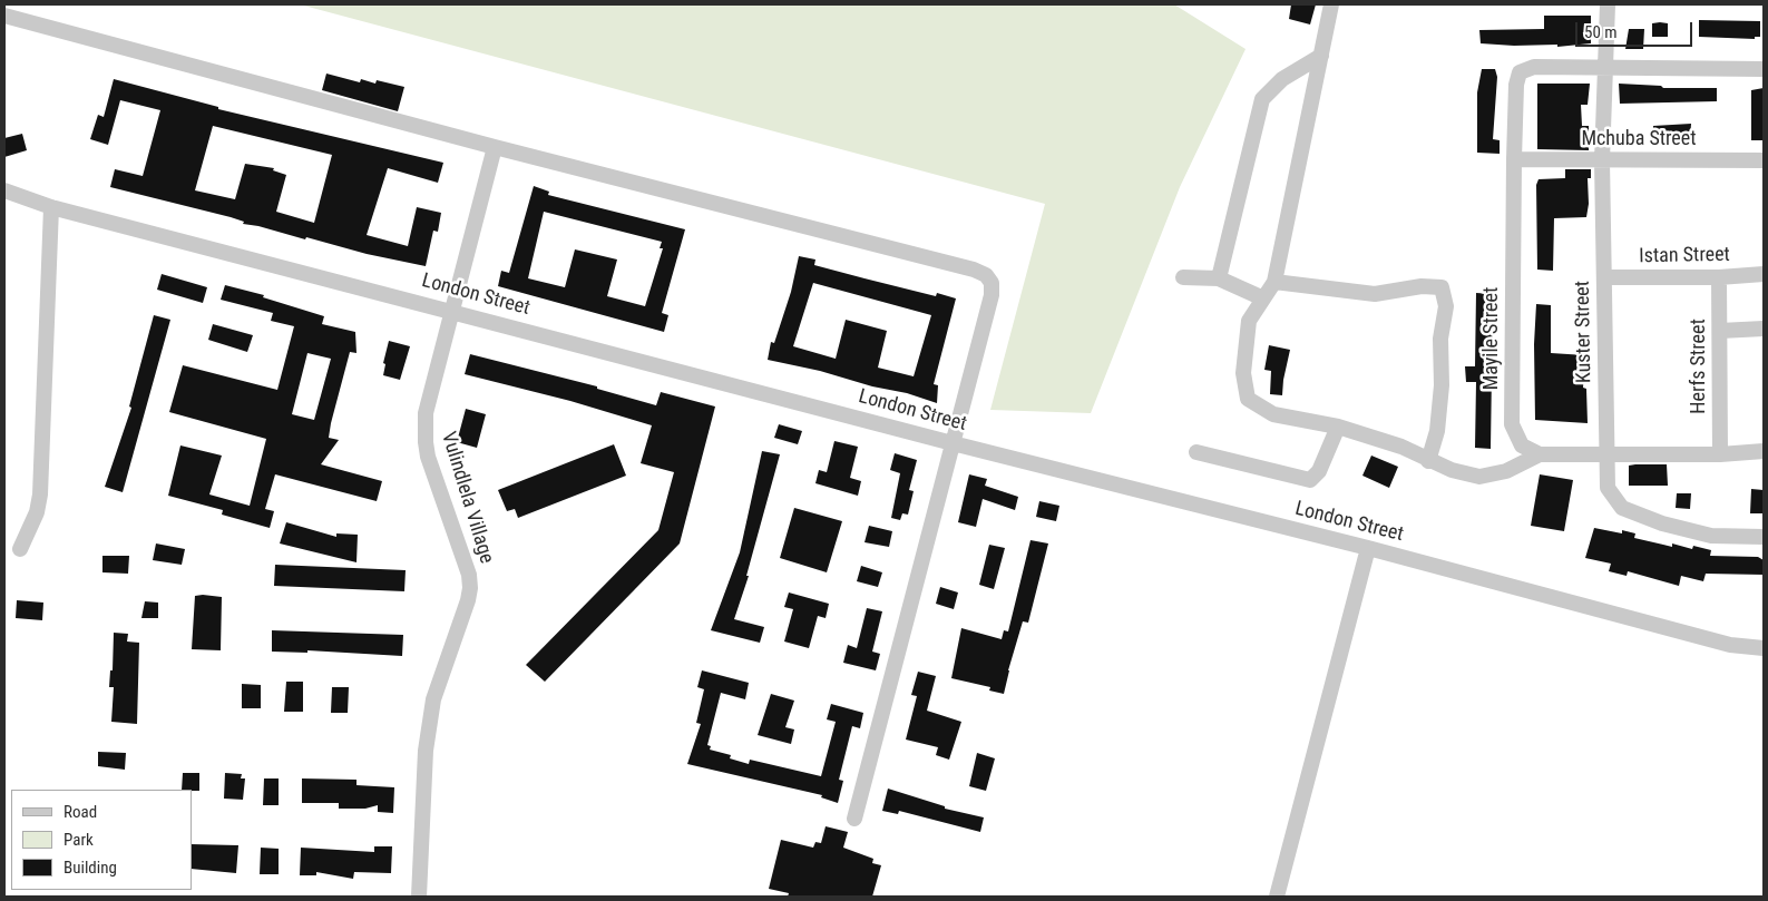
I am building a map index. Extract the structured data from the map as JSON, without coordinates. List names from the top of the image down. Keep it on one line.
{"streets":{"street":["Mchuba Street","Istan Street","London Street","Kuster Street","Mayile Street","Herfs Street","Vulindlela Village"]},"crossings":[["Mchuba Street","Kuster Street"],["Mchuba Street","Mayile Street"],["Istan Street","Kuster Street"],["Istan Street","Herfs Street"],["London Street","Vulindlela Village"],["Kuster Street","Mayile Street"]],"legend":["Road","Park","Building"],"scale_bar":"50 m"}
